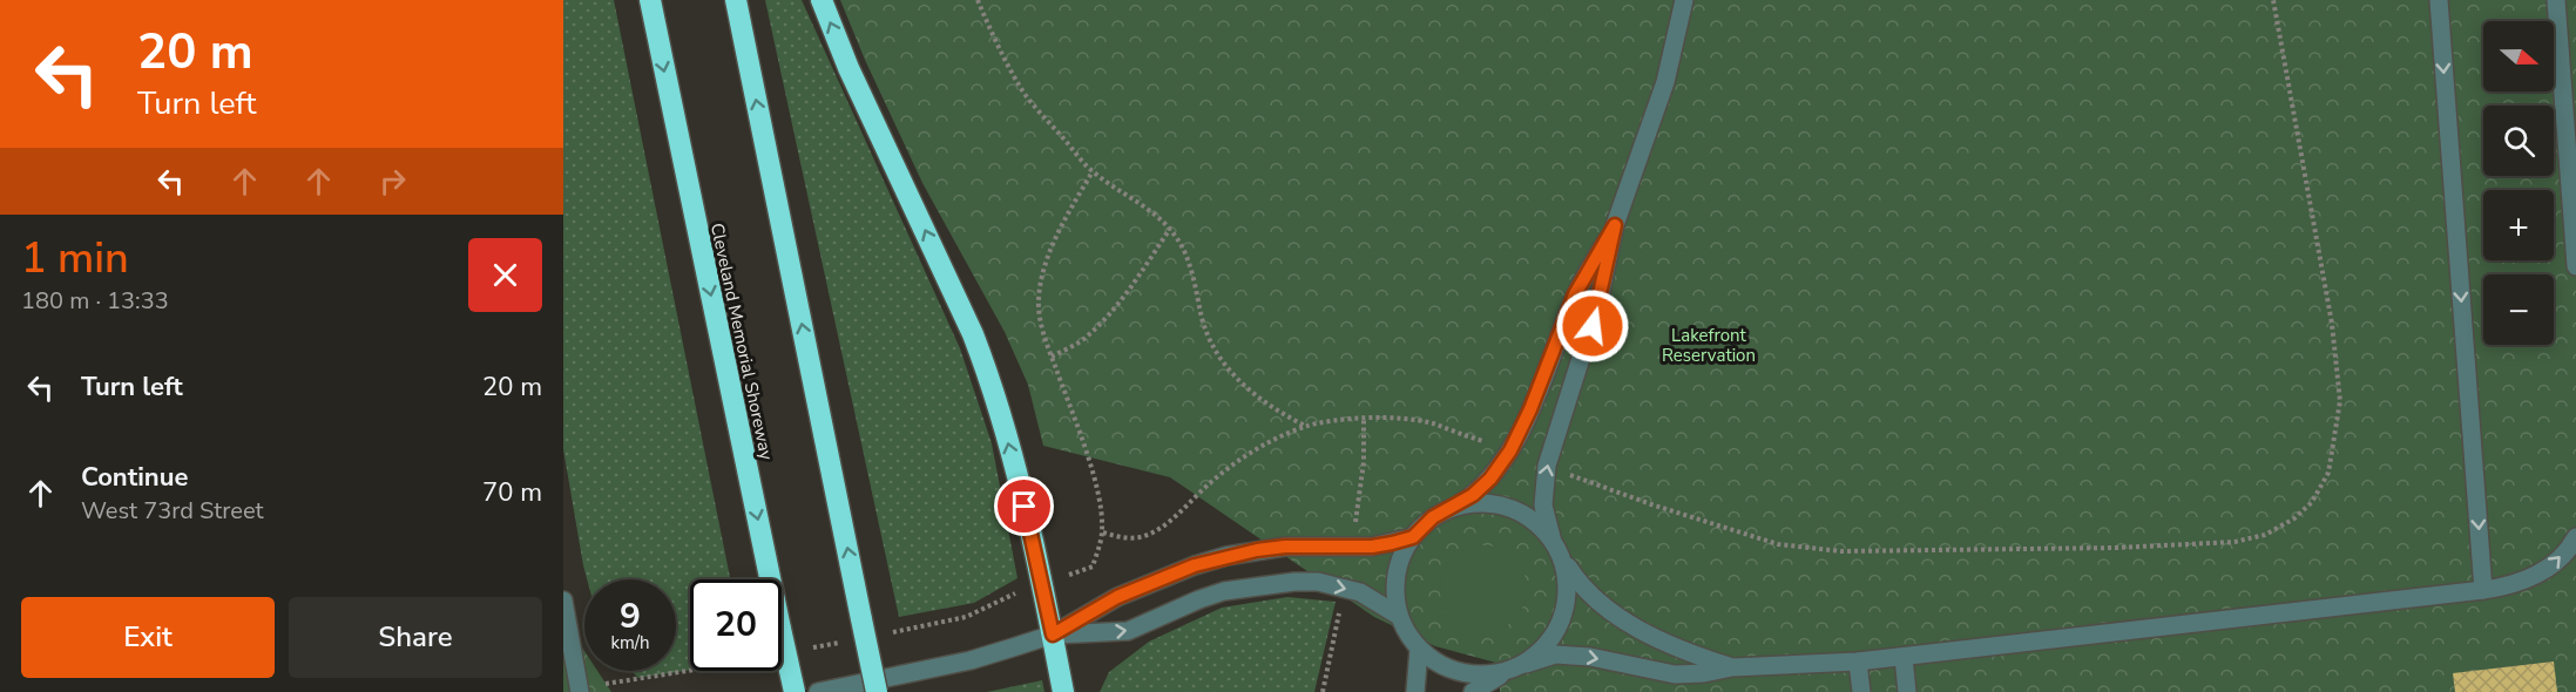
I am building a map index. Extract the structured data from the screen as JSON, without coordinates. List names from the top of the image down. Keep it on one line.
{"streets":{"highway":["Cleveland Memorial Shoreway"]},"parks":["Lakefront Reservation"],"north":"right","page":{"turn":["20 m","Turn left"],"map_buttons":["+","−"],"heading":["1 min","180 m · 13:33"],"list":[{"name":"Turn left","value":"20 m"},{"name":"Continue","note":"West 73rd Street","value":"70 m"}],"speed":"9 km/h","limit":"20","buttons":["Exit","Share"]}}
